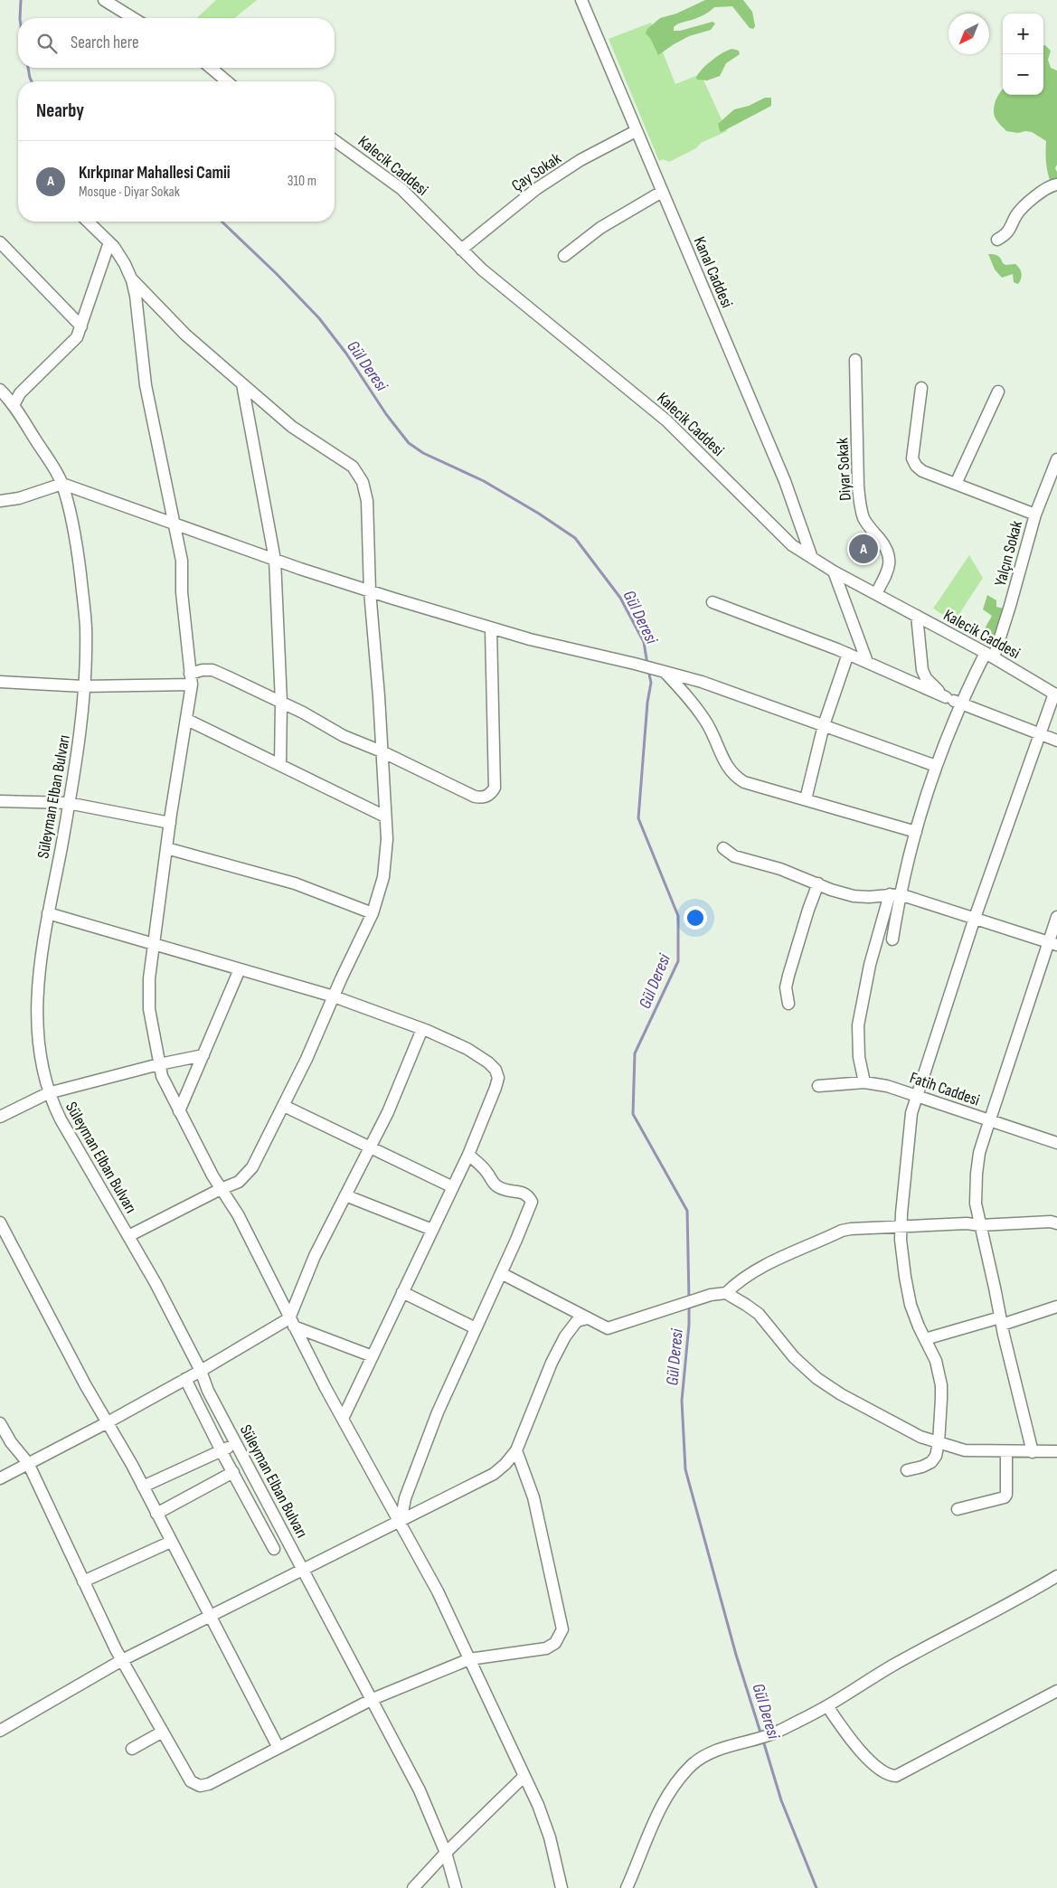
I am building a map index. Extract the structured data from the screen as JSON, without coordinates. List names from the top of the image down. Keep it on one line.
{"streets":{"street":["Kalecik Caddesi","Çay Sokak","Kanal Caddesi","Diyar Sokak","Yalçın Sokak","Süleyman Elban Bulvarı","Fatih Caddesi"]},"crossings":[["Kalecik Caddesi","Çay Sokak"],["Kalecik Caddesi","Kanal Caddesi"],["Kalecik Caddesi","Diyar Sokak"],["Kalecik Caddesi","Yalçın Sokak"],["Çay Sokak","Kanal Caddesi"]],"water":["Gül Deresi"],"north":"bottom left","page":{"map_buttons":["+","−"],"search":"Search here","heading":"Nearby","list":[{"mark":"A","name":"Kırkpınar Mahallesi Camii","note":"Mosque · Diyar Sokak","value":"310 m"}],"pins":"A"}}
